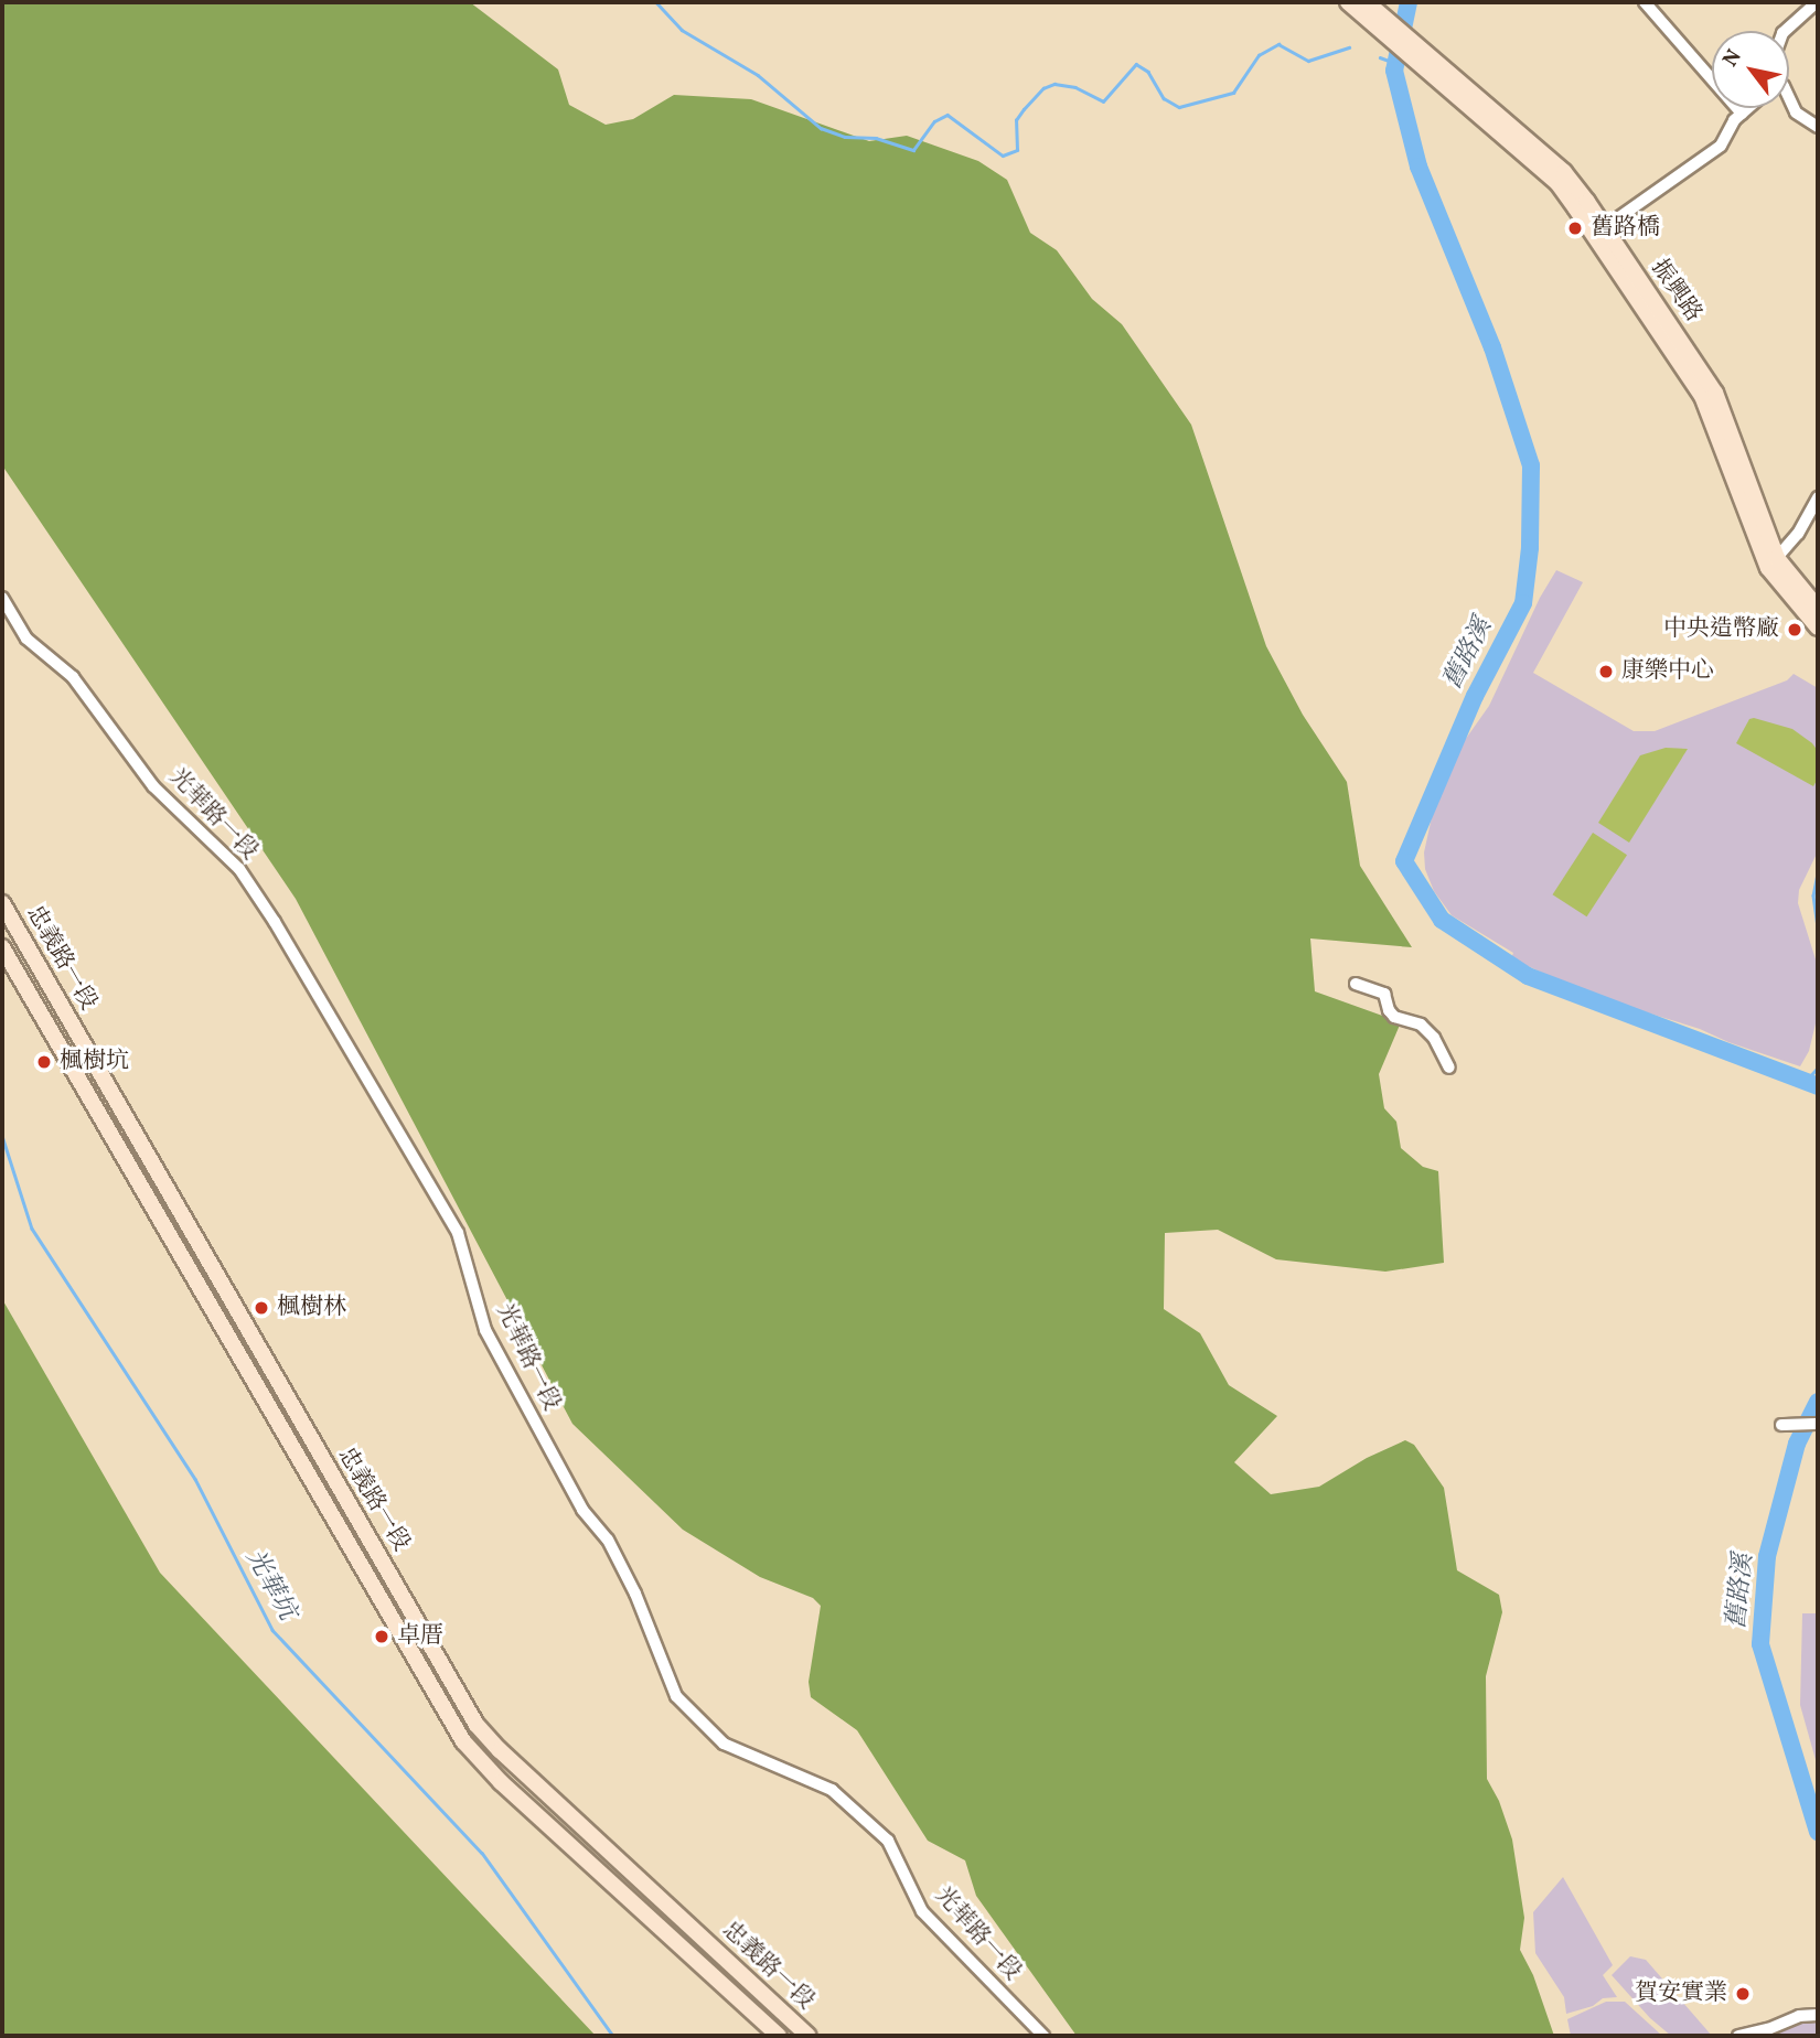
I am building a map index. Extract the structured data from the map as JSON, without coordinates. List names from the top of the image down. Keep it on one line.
{"streets":{"main road":["振興路","忠義路一段"],"street":["光華路一段"]},"water":["舊路溪","光華坑"],"places":["舊路橋","中央造幣廠","康樂中心","楓樹坑","楓樹林","卓厝","賀安實業"],"north":"top left"}
